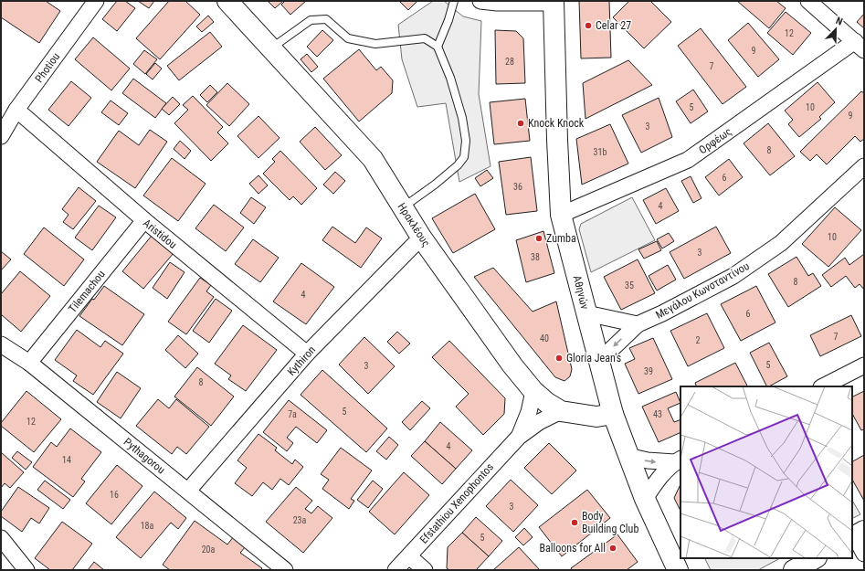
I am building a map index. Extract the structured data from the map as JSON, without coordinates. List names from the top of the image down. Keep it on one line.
{"streets":{"street":["Photiou","Ορφέως","Ηρακλέους","Aristidou","Μεγάλου Κωνσταντίνου","Tilemachou","Αθηνών","Kythiron","Pythagorou","Efstathiou Xenophontos"]},"crossings":[["Photiou","Aristidou"],["Ορφέως","Αθηνών"],["Ηρακλέους","Αθηνών"],["Ηρακλέους","Kythiron"],["Ηρακλέους","Efstathiou Xenophontos"],["Aristidou","Tilemachou"],["Aristidou","Kythiron"],["Μεγάλου Κωνσταντίνου","Αθηνών"],["Tilemachou","Pythagorou"],["Kythiron","Pythagorou"]],"places":["Celar 27","Knock Knock","Zumba","Gloria Jean's","Body Building Club","Balloons for All"],"house_numbers":["12","9","28","7","5","10","9","3","8","31b","6","36","4","10","3","38","8","35","4","6","7","40","2","5","3","39","8","5","7a","43","12","4","14","16","3","23a","18a","5","20a"],"north":"top right"}
